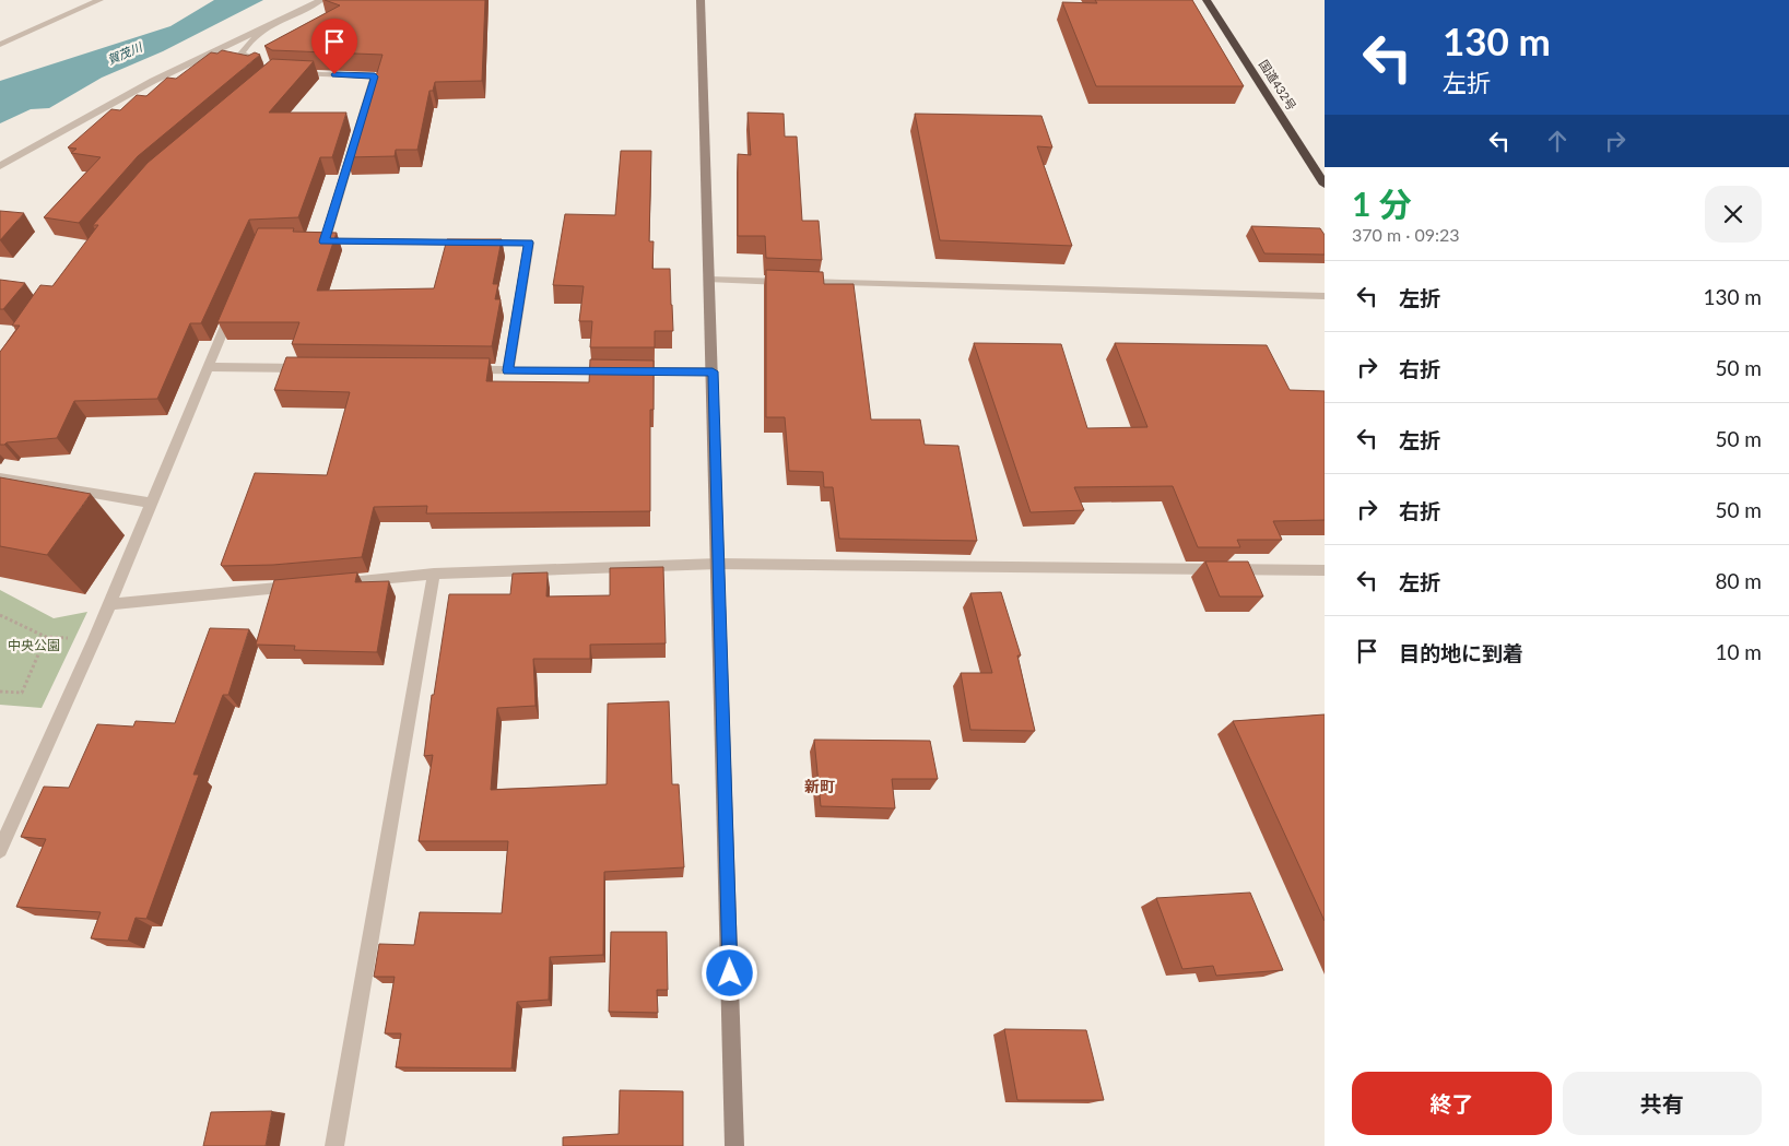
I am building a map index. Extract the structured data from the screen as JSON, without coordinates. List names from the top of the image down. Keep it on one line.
{"streets":{"highway":["国道432号"]},"districts":["新町"],"water":["賀茂川"],"parks":["中央公園"],"page":{"turn":["130 m","左折"],"heading":["1 分","370 m · 09:23"],"list":[{"name":"左折","value":"130 m"},{"name":"右折","value":"50 m"},{"name":"左折","value":"50 m"},{"name":"右折","value":"50 m"},{"name":"左折","value":"80 m"},{"name":"目的地に到着","value":"10 m"}],"buttons":["終了","共有"]}}
